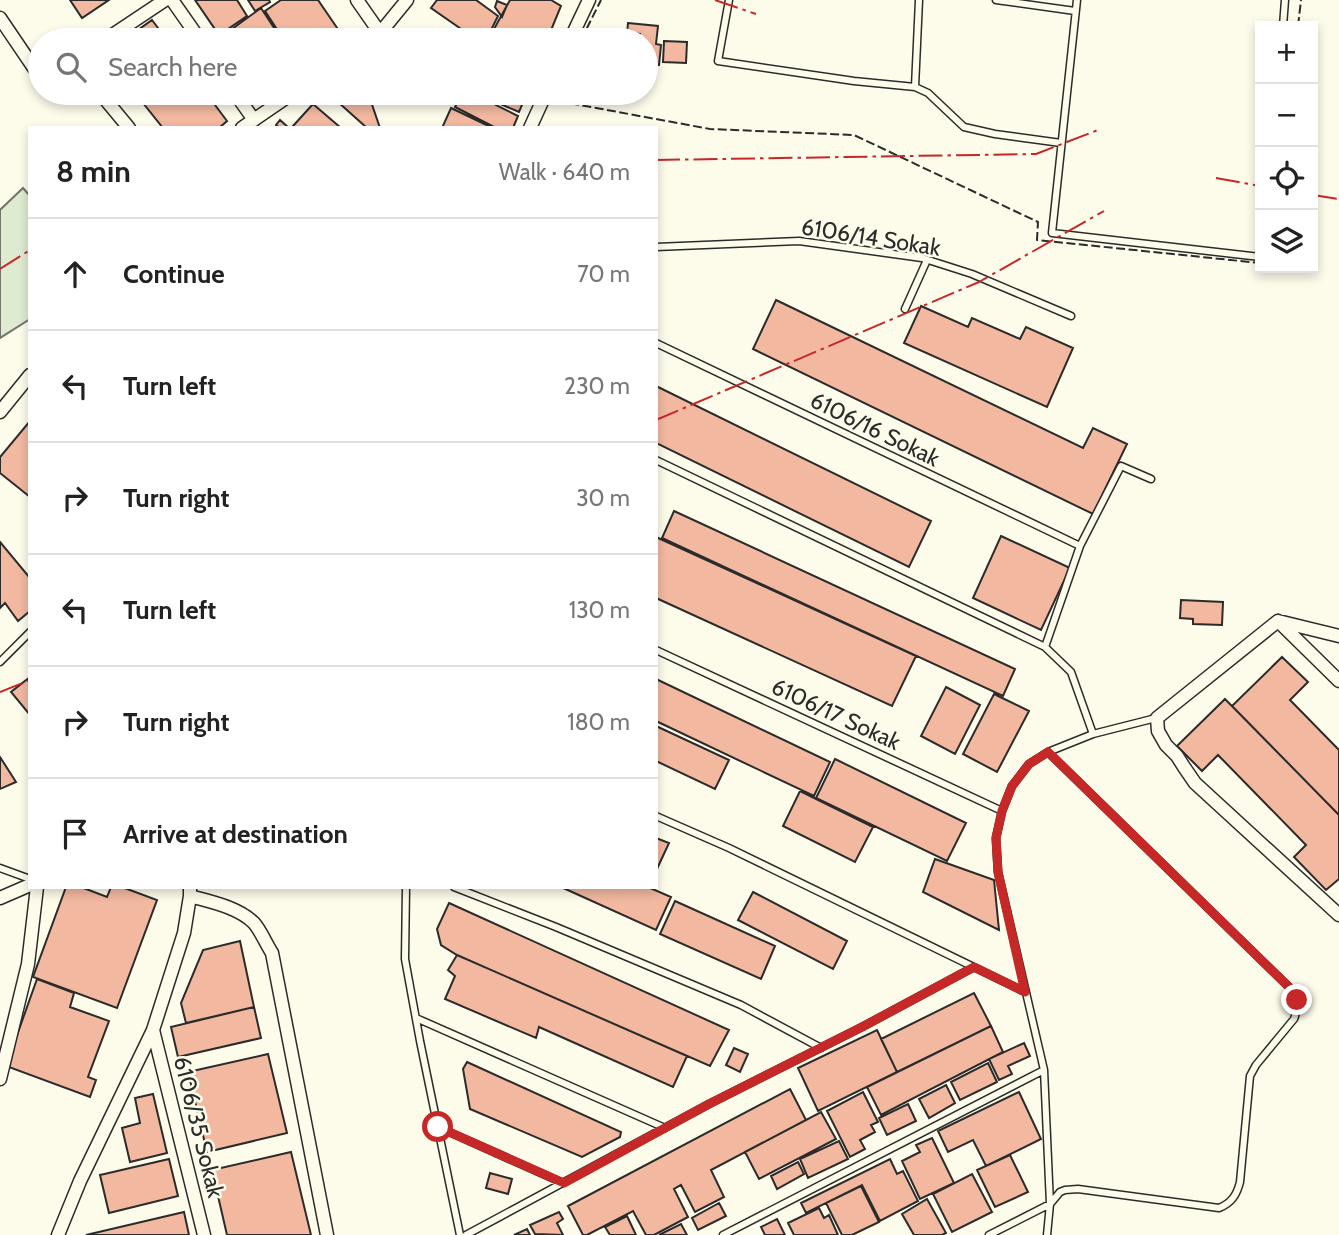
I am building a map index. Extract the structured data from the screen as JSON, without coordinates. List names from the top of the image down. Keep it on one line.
{"streets":{"street":["6106/35 Sokak"],"lane":["6106/14 Sokak","6106/16 Sokak","6106/17 Sokak"]},"page":{"map_buttons":["+","−"],"search":"Search here","heading":["8 min","Walk · 640 m"],"list":[["Continue","70 m"],["Turn left","230 m"],["Turn right","30 m"],["Turn left","130 m"],["Turn right","180 m"],"Arrive at destination"]}}
